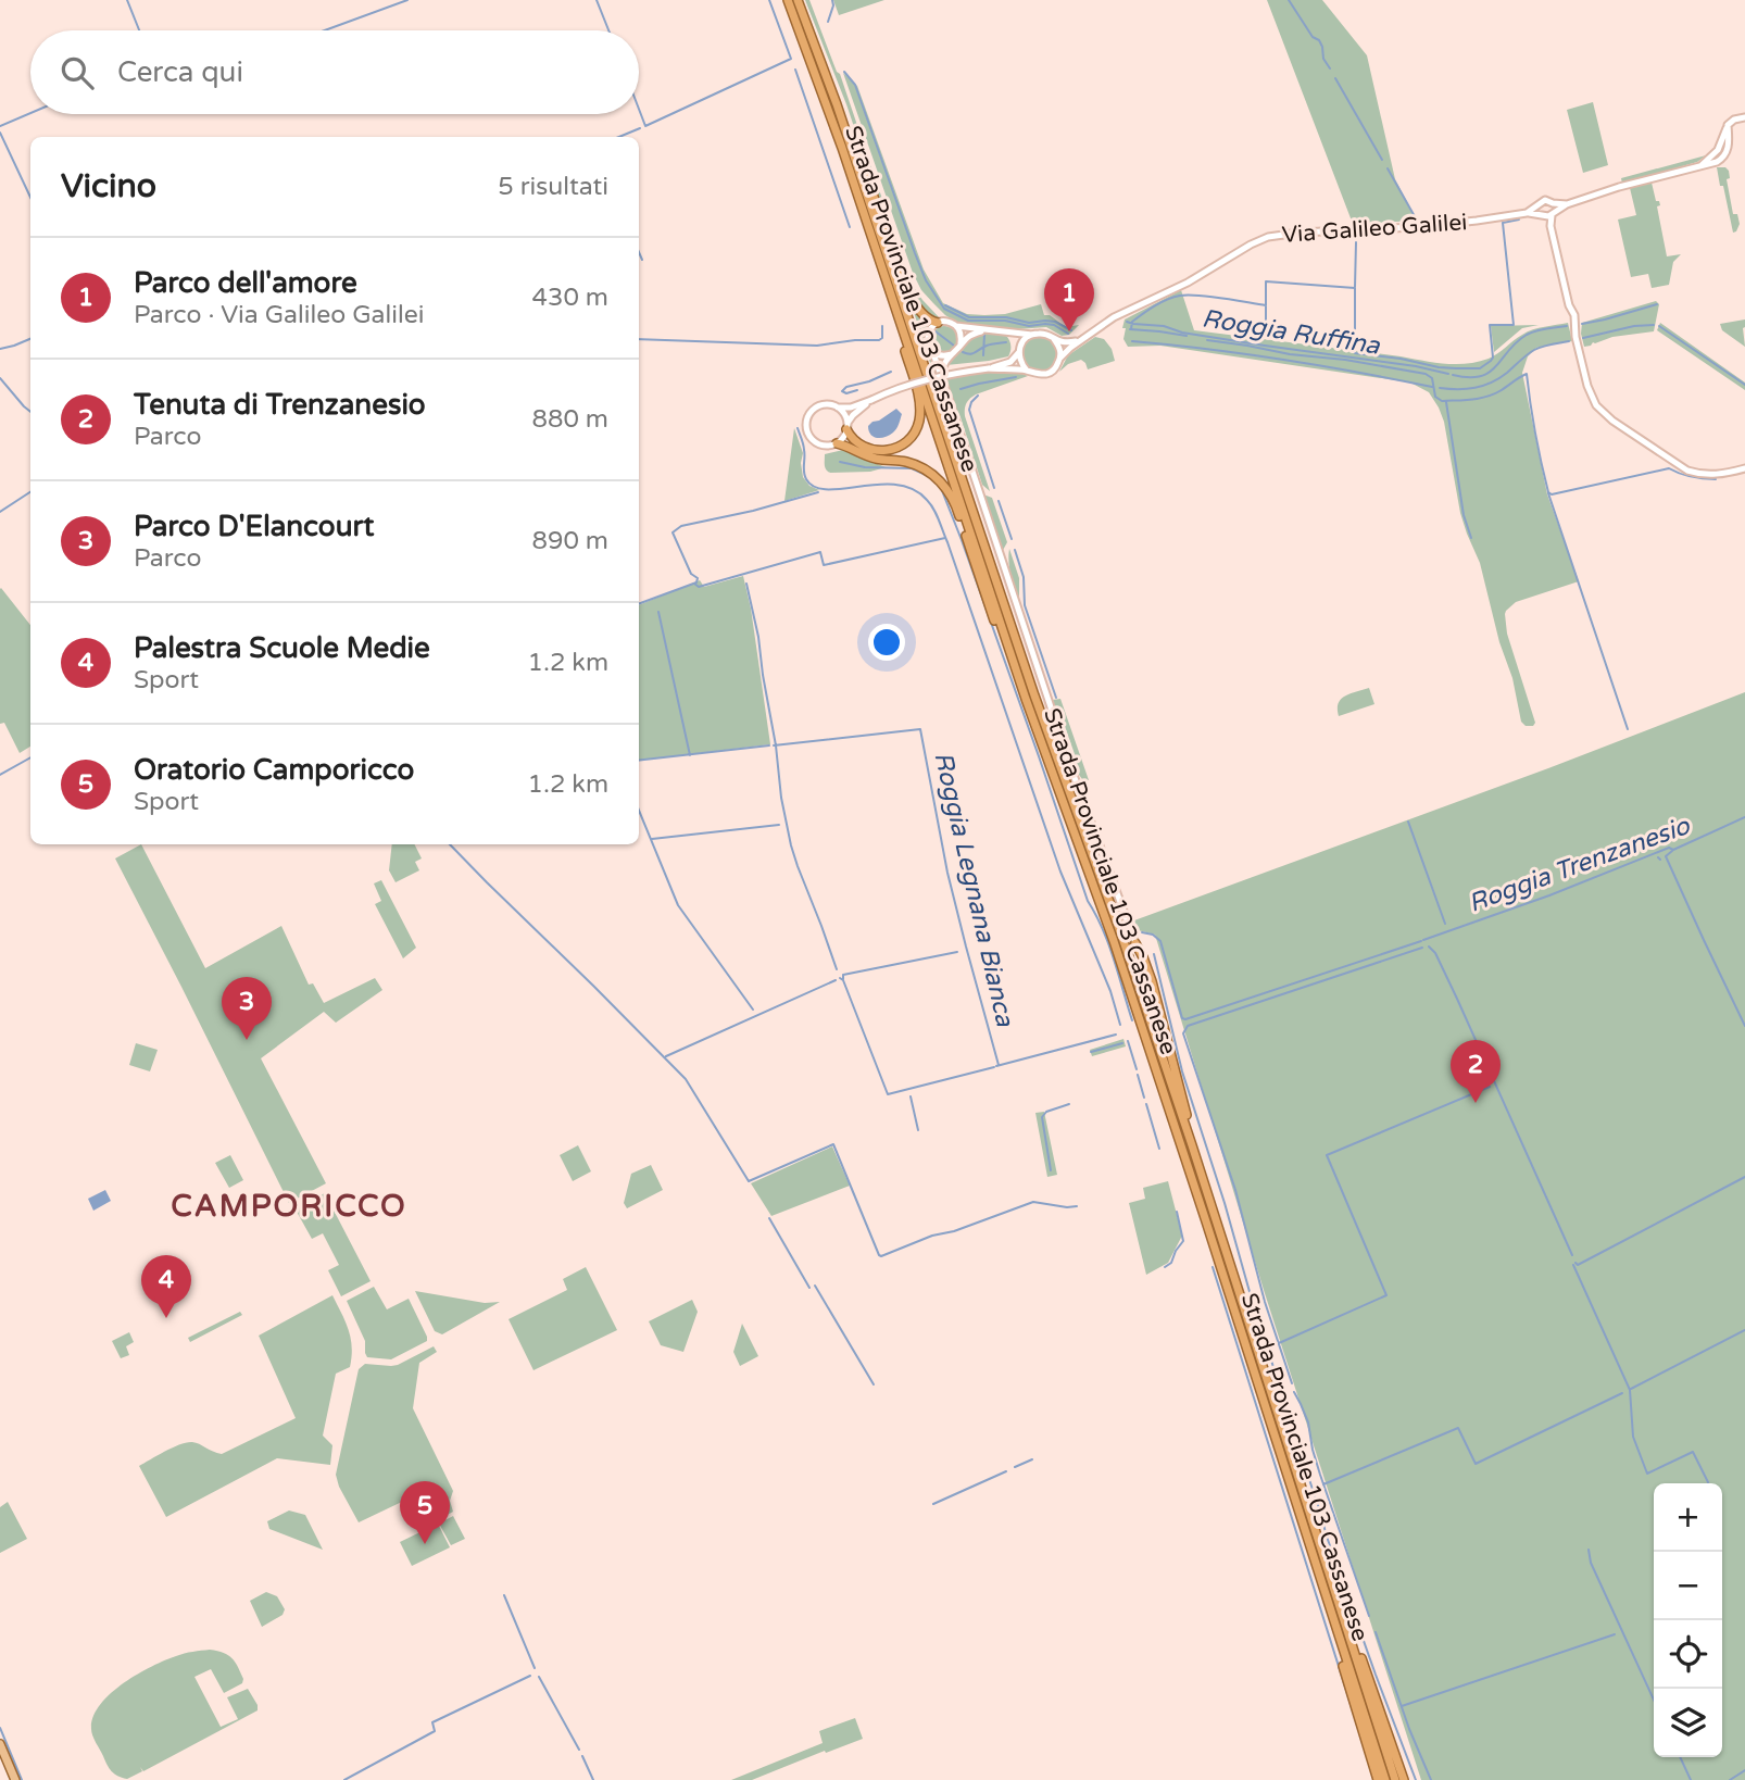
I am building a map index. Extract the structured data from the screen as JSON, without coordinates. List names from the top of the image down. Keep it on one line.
{"streets":{"highway":["Strada Provinciale 103 Cassanese"],"street":["Via Galileo Galilei"]},"districts":["CAMPORICCO"],"water":["Roggia Ruffina","Roggia Trenzanesio","Roggia Legnana Bianca"],"page":{"search":"Cerca qui","heading":["Vicino","5 risultati"],"list":[{"mark":"1","name":"Parco dell'amore","note":"Parco · Via Galileo Galilei","value":"430 m"},{"mark":"2","name":"Tenuta di Trenzanesio","note":"Parco","value":"880 m"},{"mark":"3","name":"Parco D'Elancourt","note":"Parco","value":"890 m"},{"mark":"4","name":"Palestra Scuole Medie","note":"Sport","value":"1.2 km"},{"mark":"5","name":"Oratorio Camporicco","note":"Sport","value":"1.2 km"}],"pins":["1","3","2","4","5"],"map_buttons":["+","−"]}}
